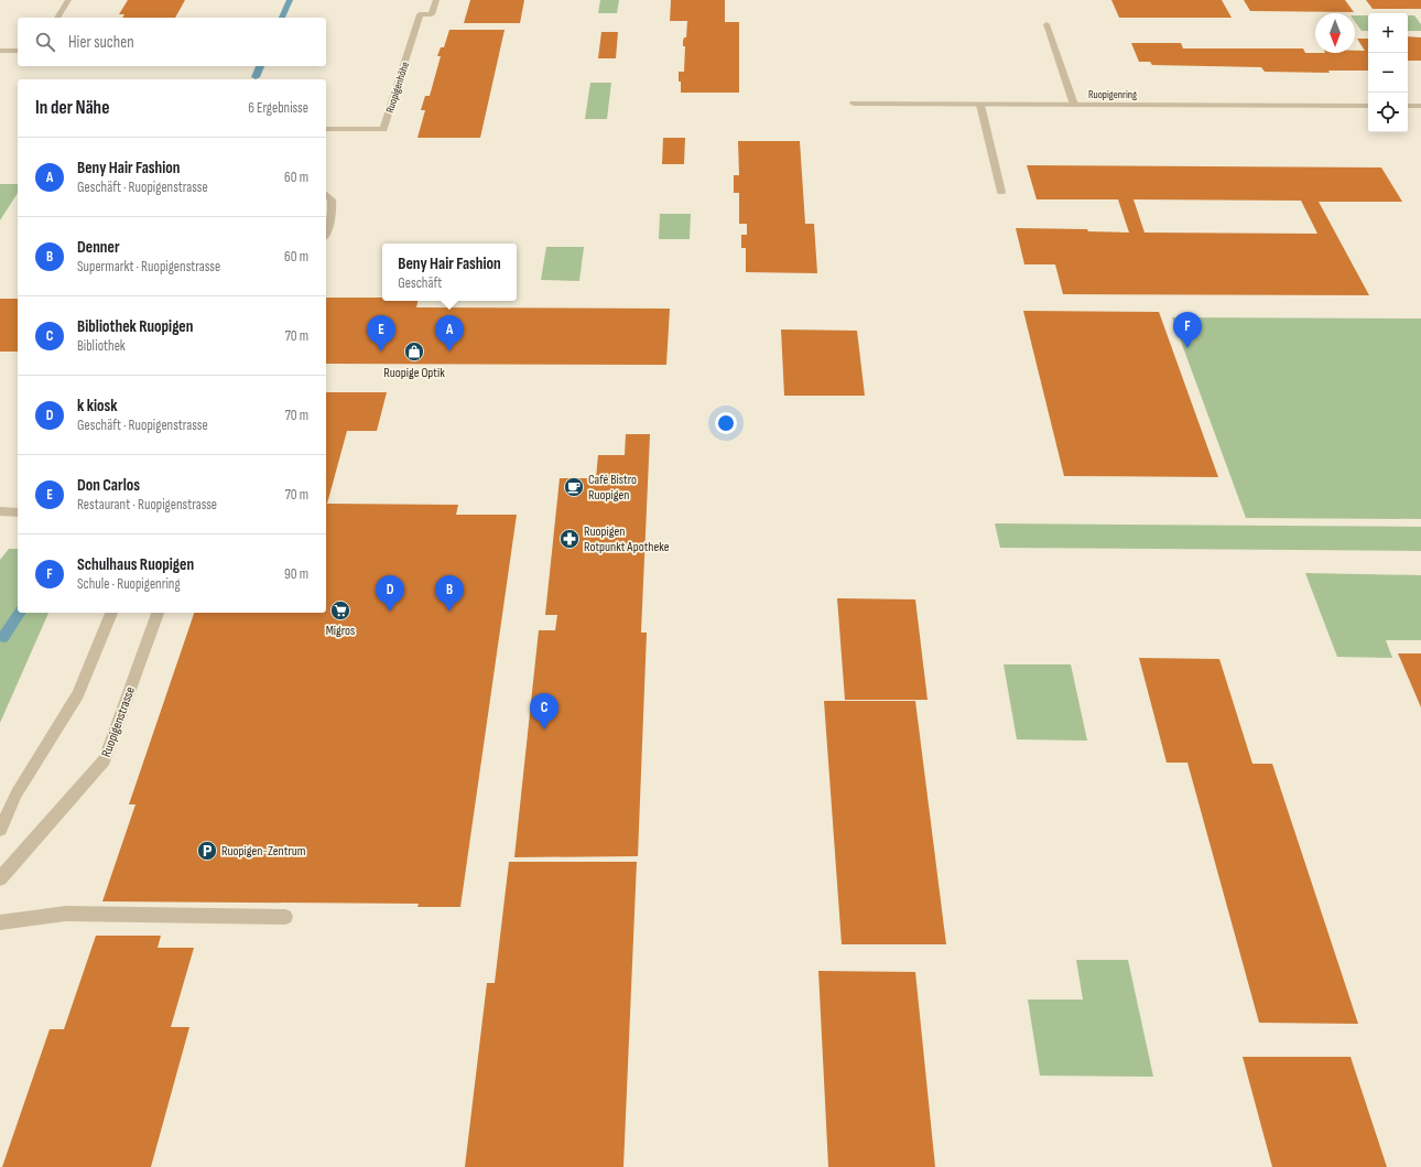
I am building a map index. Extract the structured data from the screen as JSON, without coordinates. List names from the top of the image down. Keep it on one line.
{"streets":{"street":["Ruopigenhöhe","Ruopigenring","Ruopigenstrasse"]},"places":{"shop":["Ruopige Optik"],"cafe":["Café Bistro Ruopigen"],"pharmacy":["Ruopigen Rotpunkt Apotheke"],"supermarket":["Migros"],"parking":["Ruopigen-Zentrum"]},"north":"bottom","page":{"map_buttons":["+","−"],"search":"Hier suchen","heading":["In der Nähe","6 Ergebnisse"],"list":[{"mark":"A","name":"Beny Hair Fashion","note":"Geschäft · Ruopigenstrasse","value":"60 m"},{"mark":"B","name":"Denner","note":"Supermarkt · Ruopigenstrasse","value":"60 m"},{"mark":"C","name":"Bibliothek Ruopigen","note":"Bibliothek","value":"70 m"},{"mark":"D","name":"k kiosk","note":"Geschäft · Ruopigenstrasse","value":"70 m"},{"mark":"E","name":"Don Carlos","note":"Restaurant · Ruopigenstrasse","value":"70 m"},{"mark":"F","name":"Schulhaus Ruopigen","note":"Schule · Ruopigenring","value":"90 m"}],"popup":["Beny Hair Fashion","Geschäft"],"pins":["F","A","E","B","D","C"]}}
